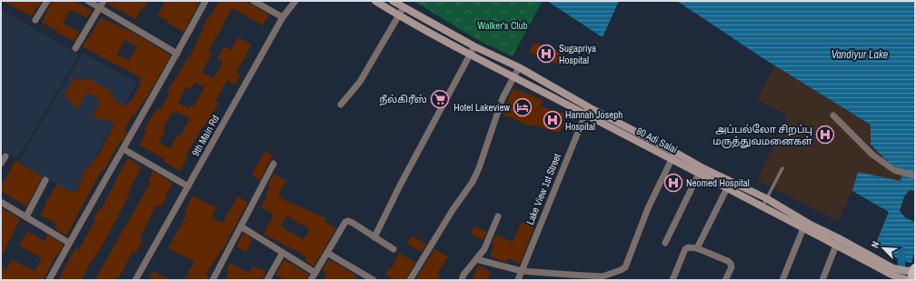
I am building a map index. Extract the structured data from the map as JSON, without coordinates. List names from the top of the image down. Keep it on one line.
{"streets":{"main road":["80 Adi Salai"],"street":["9th Main Rd","Lake View 1st Street"]},"crossings":[["80 Adi Salai","Lake View 1st Street"]],"water":["Vandiyur Lake"],"parks":["Walker's Club"],"places":{"hospital":["Sugapriya Hospital","Hannah Joseph Hospital","அப்பல்லோ சிறப்பு மருத்துவமனைகள்","Neomed Hospital"],"supermarket":["நீல்கிரீஸ்"],"hotel":["Hotel Lakeview"]},"north":"top left"}
